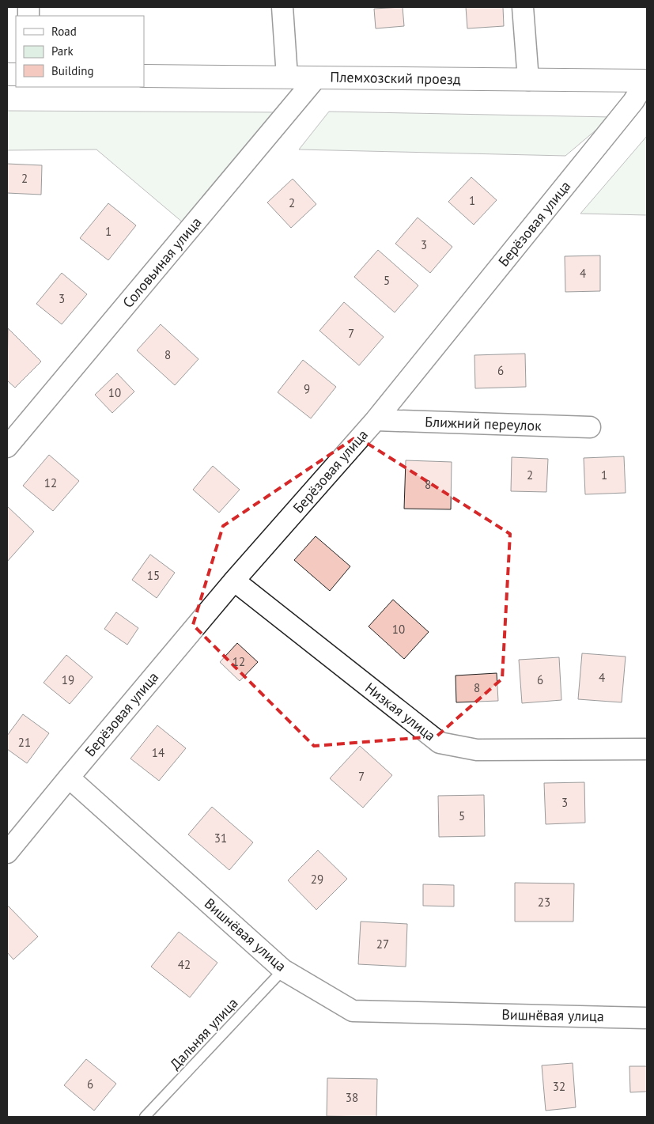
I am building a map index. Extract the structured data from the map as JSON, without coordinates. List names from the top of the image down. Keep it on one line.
{"streets":{"main road":["Племхозский проезд"],"street":["Берёзовая улица","Соловьиная улица","Ближний переулок","Низкая улица","Вишнёвая улица"],"lane":["Дальняя улица"]},"crossings":[["Племхозский проезд","Берёзовая улица"],["Племхозский проезд","Соловьиная улица"],["Берёзовая улица","Ближний переулок"],["Берёзовая улица","Низкая улица"],["Берёзовая улица","Вишнёвая улица"],["Вишнёвая улица","Дальняя улица"]],"house_numbers":["2","1","2","1","3","4","5","3","7","8","6","9","10","2","1","12","8","15","10","12","4","19","6","8","21","14","7","3","5","31","29","23","27","42","6","32","38"],"legend":["Road","Park","Building"]}
